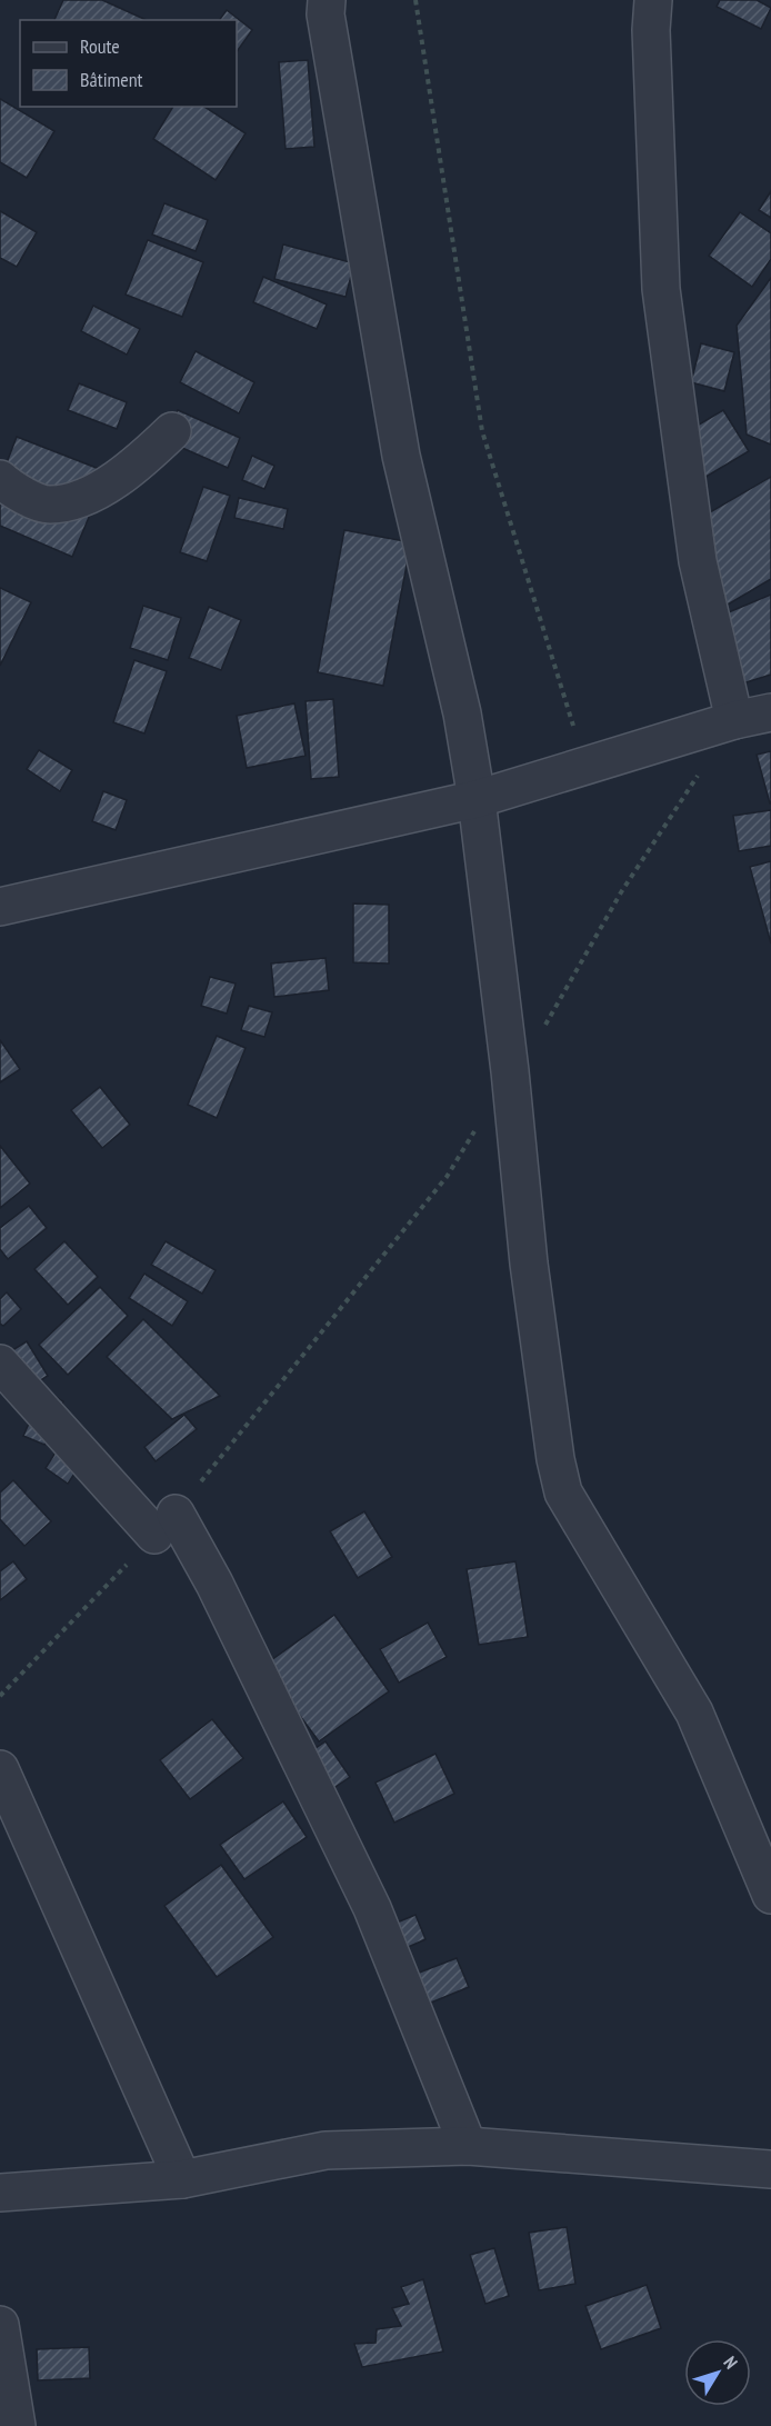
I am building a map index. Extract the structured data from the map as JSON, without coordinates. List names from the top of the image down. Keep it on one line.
{"legend":["Route","Bâtiment"],"north":"top right"}
